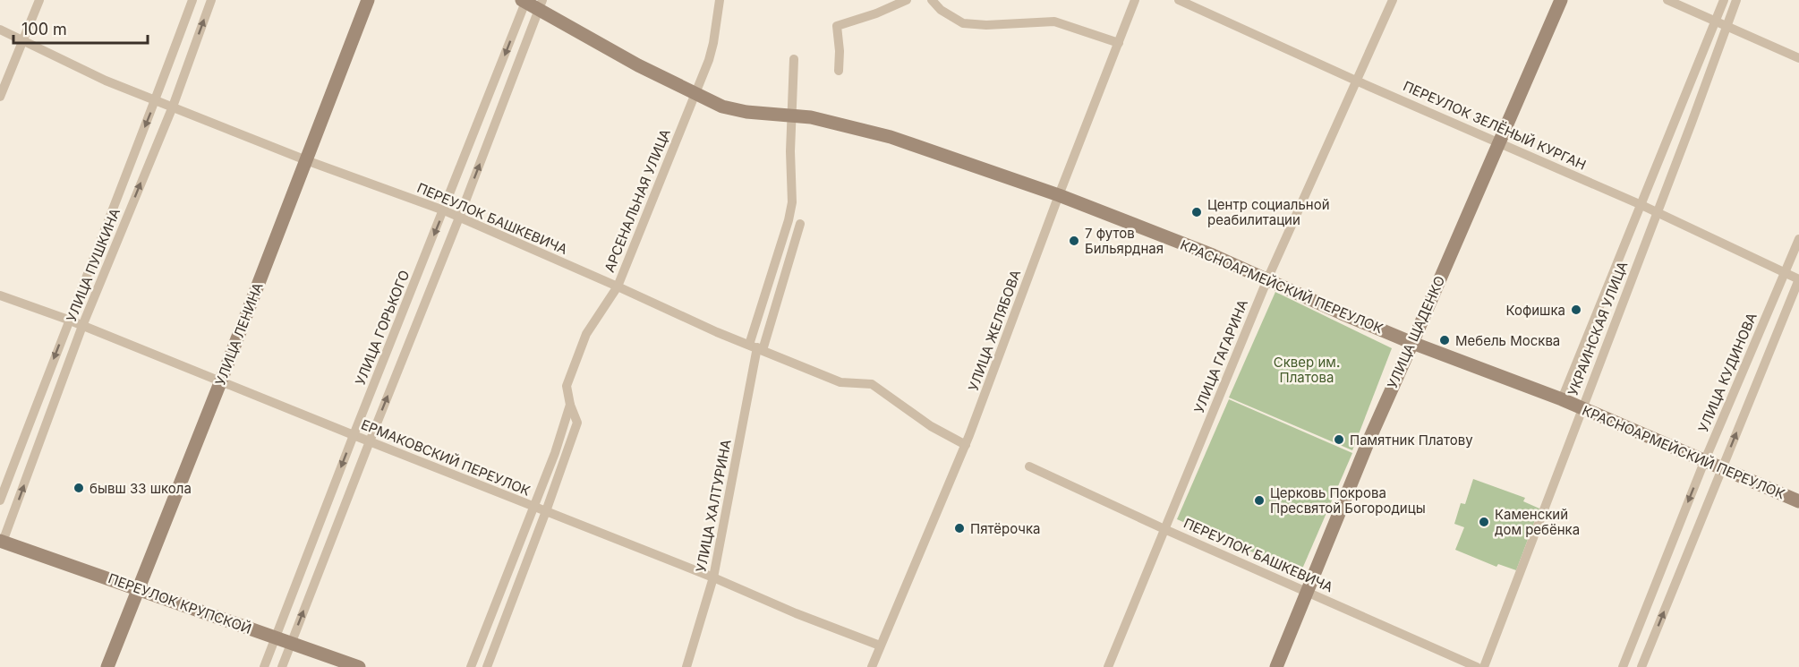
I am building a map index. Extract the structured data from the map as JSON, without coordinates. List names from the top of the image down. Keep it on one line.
{"streets":{"street":["ПЕРЕУЛОК ЗЕЛЁНЫЙ КУРГАН","АРСЕНАЛЬНАЯ УЛИЦА","ПЕРЕУЛОК БАШКЕВИЧА","УЛИЦА ПУШКИНА","КРАСНОАРМЕЙСКИЙ ПЕРЕУЛОК","УЛИЦА ГОРЬКОГО","УКРАИНСКАЯ УЛИЦА","УЛИЦА ЖЕЛЯБОВА","УЛИЦА ЩАДЕНКО","УЛИЦА ЛЕНИНА","УЛИЦА ГАГАРИНА","УЛИЦА КУДИНОВА","ЕРМАКОВСКИЙ ПЕРЕУЛОК","УЛИЦА ХАЛТУРИНА","ПЕРЕУЛОК КРУПСКОЙ"]},"crossings":[["ПЕРЕУЛОК ЗЕЛЁНЫЙ КУРГАН","УКРАИНСКАЯ УЛИЦА"],["ПЕРЕУЛОК ЗЕЛЁНЫЙ КУРГАН","УЛИЦА ЩАДЕНКО"],["ПЕРЕУЛОК ЗЕЛЁНЫЙ КУРГАН","УЛИЦА ГАГАРИНА"],["ПЕРЕУЛОК ЗЕЛЁНЫЙ КУРГАН","УЛИЦА КУДИНОВА"],["АРСЕНАЛЬНАЯ УЛИЦА","ПЕРЕУЛОК БАШКЕВИЧА"],["АРСЕНАЛЬНАЯ УЛИЦА","КРАСНОАРМЕЙСКИЙ ПЕРЕУЛОК"],["АРСЕНАЛЬНАЯ УЛИЦА","ЕРМАКОВСКИЙ ПЕРЕУЛОК"],["ПЕРЕУЛОК БАШКЕВИЧА","УЛИЦА ПУШКИНА"],["ПЕРЕУЛОК БАШКЕВИЧА","УЛИЦА ГОРЬКОГО"],["ПЕРЕУЛОК БАШКЕВИЧА","УЛИЦА ЖЕЛЯБОВА"],["ПЕРЕУЛОК БАШКЕВИЧА","УЛИЦА ЩАДЕНКО"],["ПЕРЕУЛОК БАШКЕВИЧА","УЛИЦА ЛЕНИНА"],["ПЕРЕУЛОК БАШКЕВИЧА","УЛИЦА ГАГАРИНА"],["ПЕРЕУЛОК БАШКЕВИЧА","УЛИЦА ХАЛТУРИНА"],["УЛИЦА ПУШКИНА","ЕРМАКОВСКИЙ ПЕРЕУЛОК"],["УЛИЦА ПУШКИНА","ПЕРЕУЛОК КРУПСКОЙ"],["КРАСНОАРМЕЙСКИЙ ПЕРЕУЛОК","УЛИЦА ГОРЬКОГО"],["КРАСНОАРМЕЙСКИЙ ПЕРЕУЛОК","УКРАИНСКАЯ УЛИЦА"],["КРАСНОАРМЕЙСКИЙ ПЕРЕУЛОК","УЛИЦА ЖЕЛЯБОВА"],["КРАСНОАРМЕЙСКИЙ ПЕРЕУЛОК","УЛИЦА ЩАДЕНКО"],["КРАСНОАРМЕЙСКИЙ ПЕРЕУЛОК","УЛИЦА ГАГАРИНА"],["КРАСНОАРМЕЙСКИЙ ПЕРЕУЛОК","УЛИЦА КУДИНОВА"],["КРАСНОАРМЕЙСКИЙ ПЕРЕУЛОК","УЛИЦА ХАЛТУРИНА"],["УЛИЦА ГОРЬКОГО","ЕРМАКОВСКИЙ ПЕРЕУЛОК"],["УЛИЦА ГОРЬКОГО","ПЕРЕУЛОК КРУПСКОЙ"],["УЛИЦА ЖЕЛЯБОВА","ЕРМАКОВСКИЙ ПЕРЕУЛОК"],["УЛИЦА ЛЕНИНА","ЕРМАКОВСКИЙ ПЕРЕУЛОК"],["УЛИЦА ЛЕНИНА","ПЕРЕУЛОК КРУПСКОЙ"],["ЕРМАКОВСКИЙ ПЕРЕУЛОК","УЛИЦА ХАЛТУРИНА"]],"parks":["Сквер им. Платова"],"places":["Центр социальной реабилитации","7 футов Бильярдная","Кофишка","Мебель Москва","Памятник Платову","бывш 33 школа","Церковь Покрова Пресвятой Богородицы","Каменский дом ребёнка","Пятёрочка"],"scale_bar":"100 m"}
